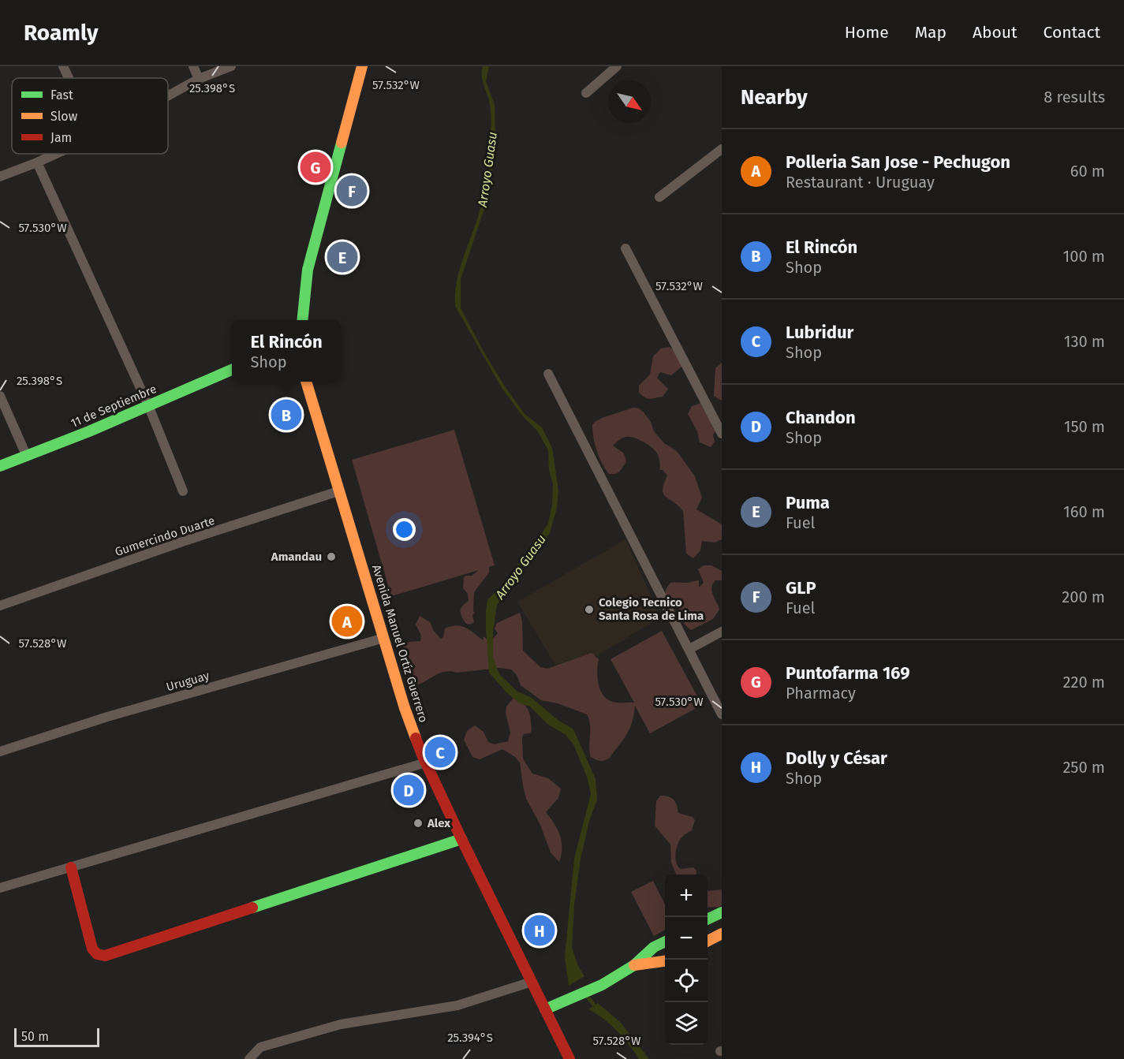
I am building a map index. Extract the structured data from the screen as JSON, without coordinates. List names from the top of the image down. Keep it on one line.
{"streets":{"main road":["11 de Septiembre","Avenida Manuel Ortíz Guerrero"],"street":["Gumercindo Duarte","Uruguay"]},"crossings":[["Gumercindo Duarte","Avenida Manuel Ortíz Guerrero"],["Avenida Manuel Ortíz Guerrero","Uruguay"]],"water":["Arroyo Guasu"],"places":["Amandau","Colegio Tecnico Santa Rosa de Lima","Alex"],"legend":["Fast","Slow","Jam"],"scale_bar":"50 m","north":"bottom right","page":{"header":"Roamly","nav":["Home","Map","About","Contact"],"heading":["Nearby","8 results"],"list":[{"mark":"A","name":"Polleria San Jose - Pechugon","note":"Restaurant · Uruguay","value":"60 m"},{"mark":"B","name":"El Rincón","note":"Shop","value":"100 m"},{"mark":"C","name":"Lubridur","note":"Shop","value":"130 m"},{"mark":"D","name":"Chandon","note":"Shop","value":"150 m"},{"mark":"E","name":"Puma","note":"Fuel","value":"160 m"},{"mark":"F","name":"GLP","note":"Fuel","value":"200 m"},{"mark":"G","name":"Puntofarma 169","note":"Pharmacy","value":"220 m"},{"mark":"H","name":"Dolly y César","note":"Shop","value":"250 m"}],"pins":["G","F","E","B","A","C","D","H"],"popup":["El Rincón","Shop"],"map_buttons":["+","−"],"scale":"50 m"},"coordinates":["57.532°W","25.398°S","57.530°W","57.528°W","25.394°S"]}
